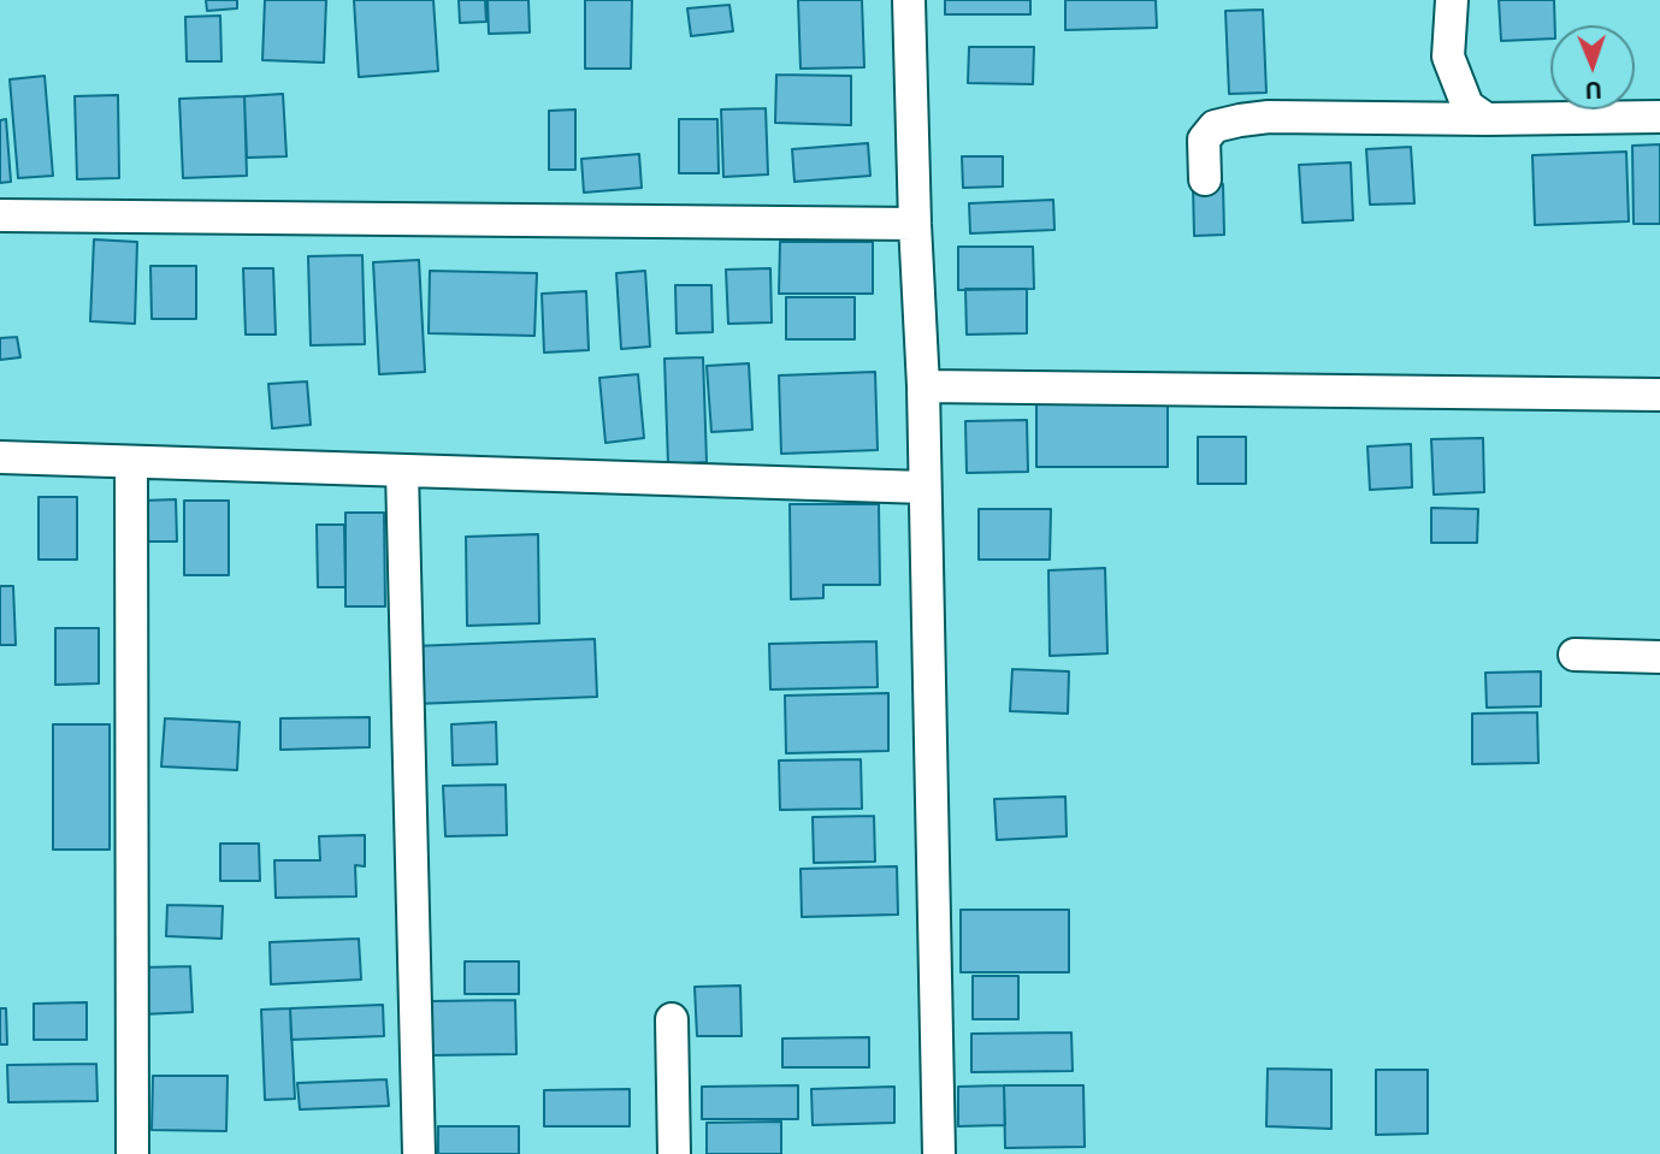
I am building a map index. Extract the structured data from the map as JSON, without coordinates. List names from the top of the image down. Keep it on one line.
{"north":"bottom"}
